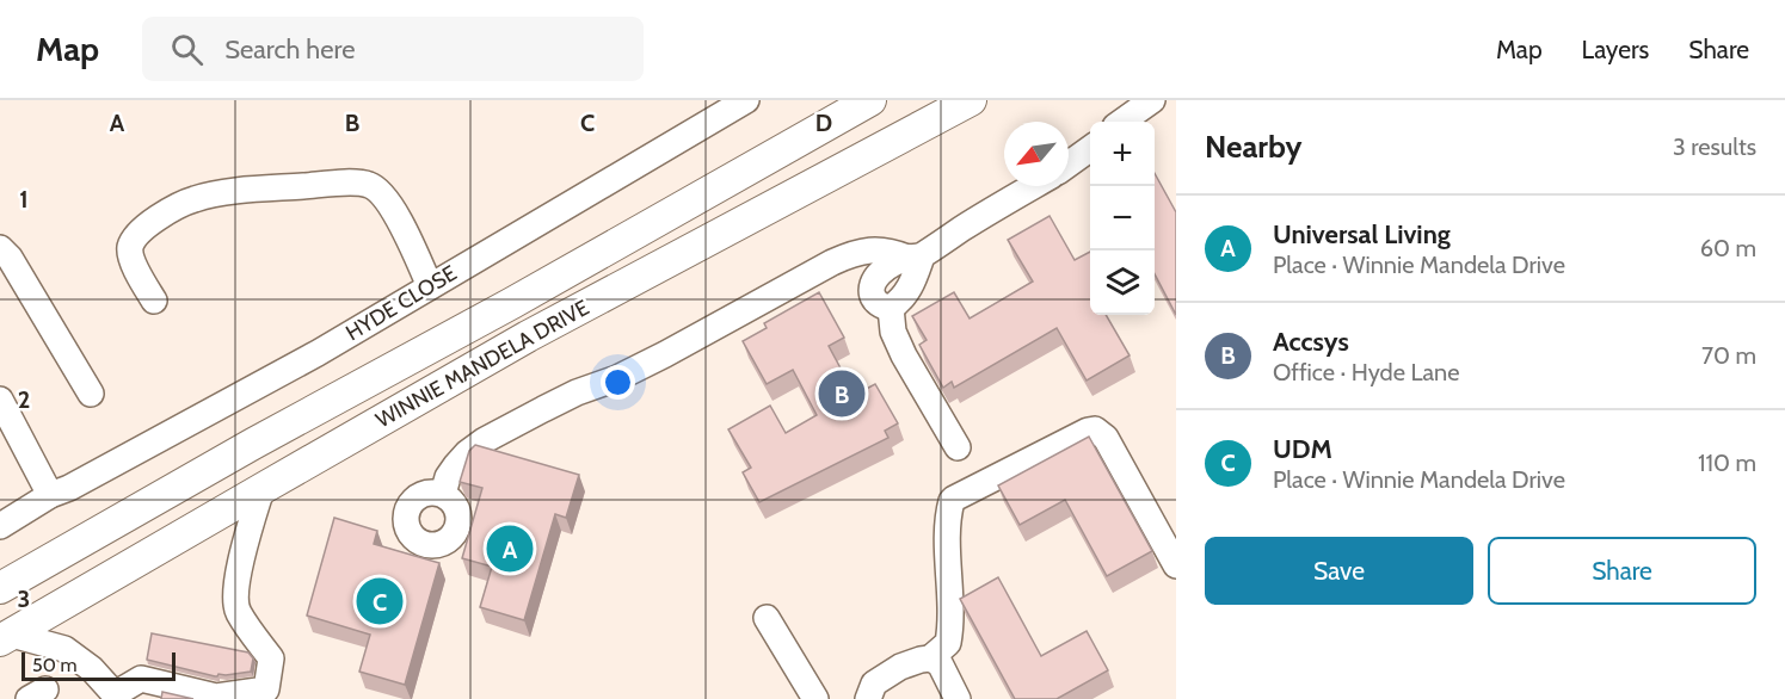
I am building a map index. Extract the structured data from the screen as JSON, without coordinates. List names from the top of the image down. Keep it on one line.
{"streets":{"main road":["WINNIE MANDELA DRIVE"],"street":["HYDE CLOSE"]},"scale_bar":"50 m","north":"bottom left","page":{"header":"Map","search":"Search here","nav":["Map","Layers","Share"],"heading":["Nearby","3 results"],"map_buttons":["+","−"],"list":[{"mark":"A","name":"Universal Living","note":"Place · Winnie Mandela Drive","value":"60 m"},{"mark":"B","name":"Accsys","note":"Office · Hyde Lane","value":"70 m"},{"mark":"C","name":"UDM","note":"Place · Winnie Mandela Drive","value":"110 m"}],"pins":["B","A","C"],"buttons":["Save","Share"],"scale":"50 m"},"grid":{"columns":["A","B","C","D"],"rows":["1","2","3"]}}
